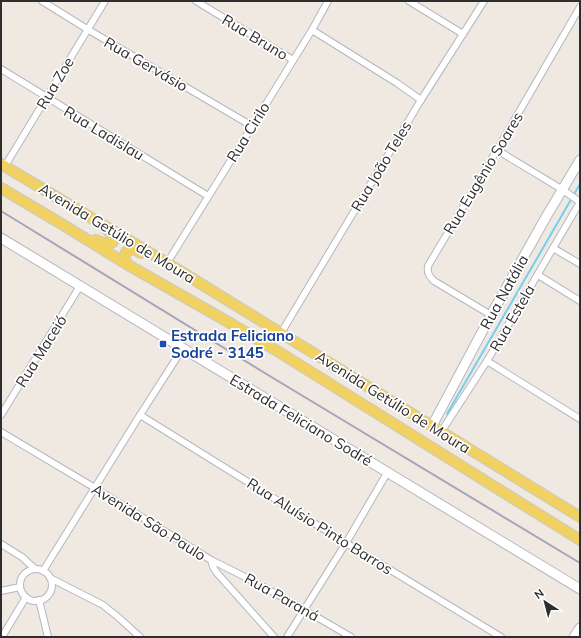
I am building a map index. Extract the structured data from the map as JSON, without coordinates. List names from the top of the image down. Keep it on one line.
{"streets":{"main road":["Avenida Getúlio de Moura","Rua Natália","Estrada Feliciano Sodré"],"street":["Rua Bruno","Rua Gervásio","Rua Zoe","Rua Cirilo","Rua Ladislau","Rua João Teles","Rua Eugênio Soares","Rua Estela","Rua Maceió","Avenida São Paulo","Rua Aluísio Pinto Barros","Rua Paraná"]},"crossings":[["Rua Bruno","Rua Cirilo"],["Rua Gervásio","Rua Zoe"],["Rua Gervásio","Rua Cirilo"],["Rua Zoe","Rua Ladislau"],["Rua Zoe","Avenida Getúlio de Moura"],["Rua Cirilo","Rua Ladislau"],["Rua Cirilo","Avenida Getúlio de Moura"],["Rua João Teles","Avenida Getúlio de Moura"],["Rua Eugênio Soares","Rua Natália"],["Avenida Getúlio de Moura","Rua Natália"],["Avenida Getúlio de Moura","Rua Estela"],["Rua Maceió","Estrada Feliciano Sodré"],["Avenida São Paulo","Rua Paraná"]],"places":{"transit":["Estrada Feliciano Sodré - 3145"]},"north":"top left"}
